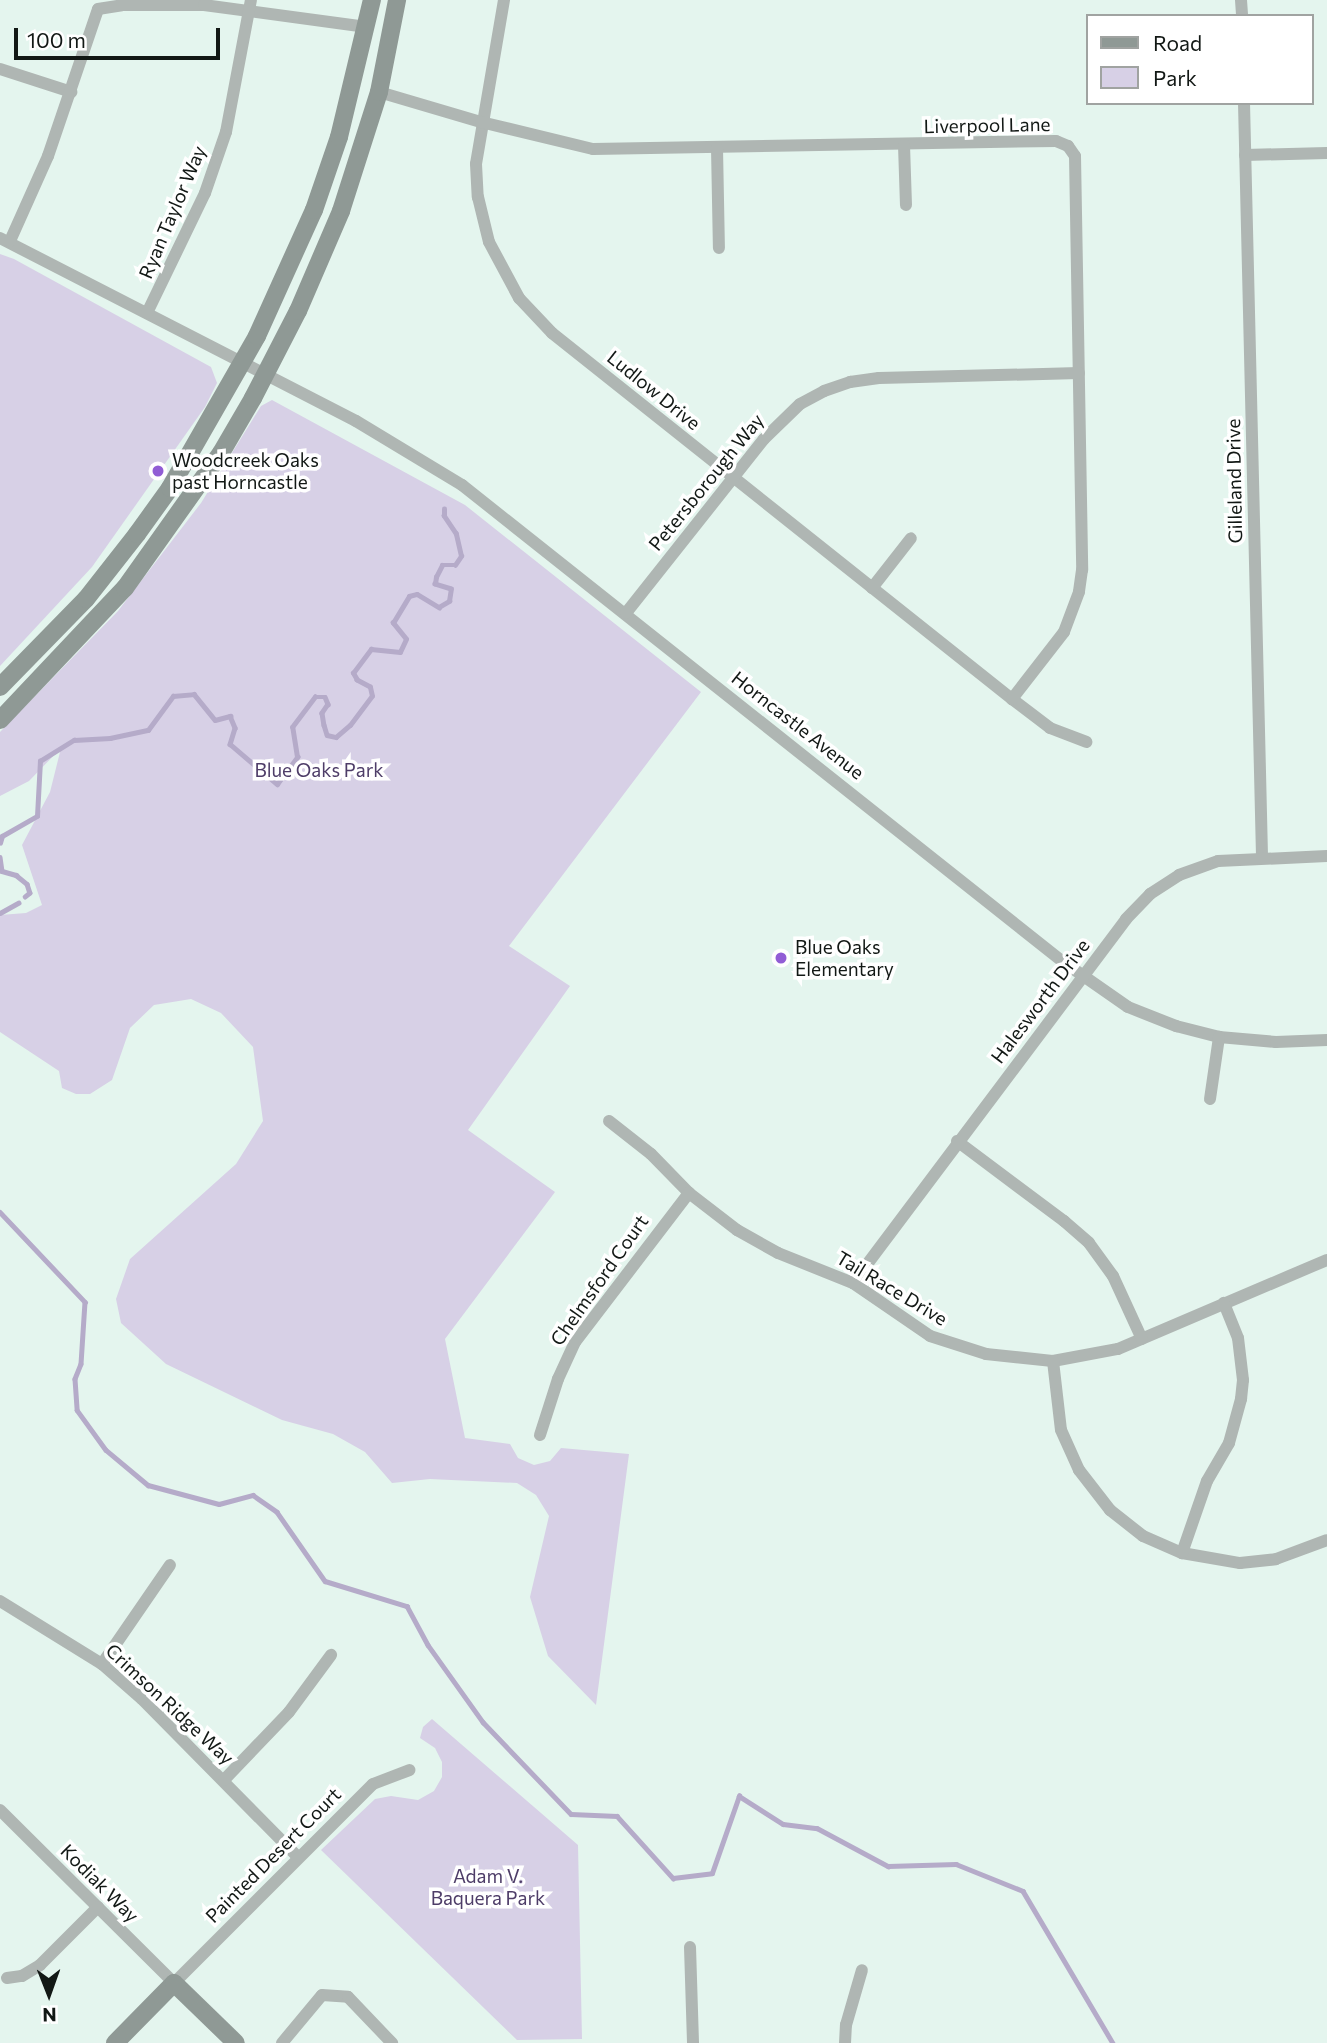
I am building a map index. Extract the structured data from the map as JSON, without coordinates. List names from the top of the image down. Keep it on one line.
{"streets":{"street":["Liverpool Lane","Ryan Taylor Way","Ludlow Drive","Gilleland Drive","Petersborough Way","Horncastle Avenue","Halesworth Drive","Chelmsford Court","Tail Race Drive","Crimson Ridge Way","Painted Desert Court","Kodiak Way"]},"crossings":[["Liverpool Lane","Ludlow Drive"],["Liverpool Lane","Petersborough Way"],["Ludlow Drive","Petersborough Way"],["Gilleland Drive","Halesworth Drive"],["Petersborough Way","Horncastle Avenue"],["Horncastle Avenue","Halesworth Drive"],["Halesworth Drive","Tail Race Drive"],["Chelmsford Court","Tail Race Drive"],["Crimson Ridge Way","Painted Desert Court"],["Painted Desert Court","Kodiak Way"]],"parks":["Blue Oaks Park","Adam V. Baquera Park"],"places":["Woodcreek Oaks past Horncastle","Blue Oaks Elementary"],"legend":["Road","Park"],"scale_bar":"100 m","north":"bottom"}
